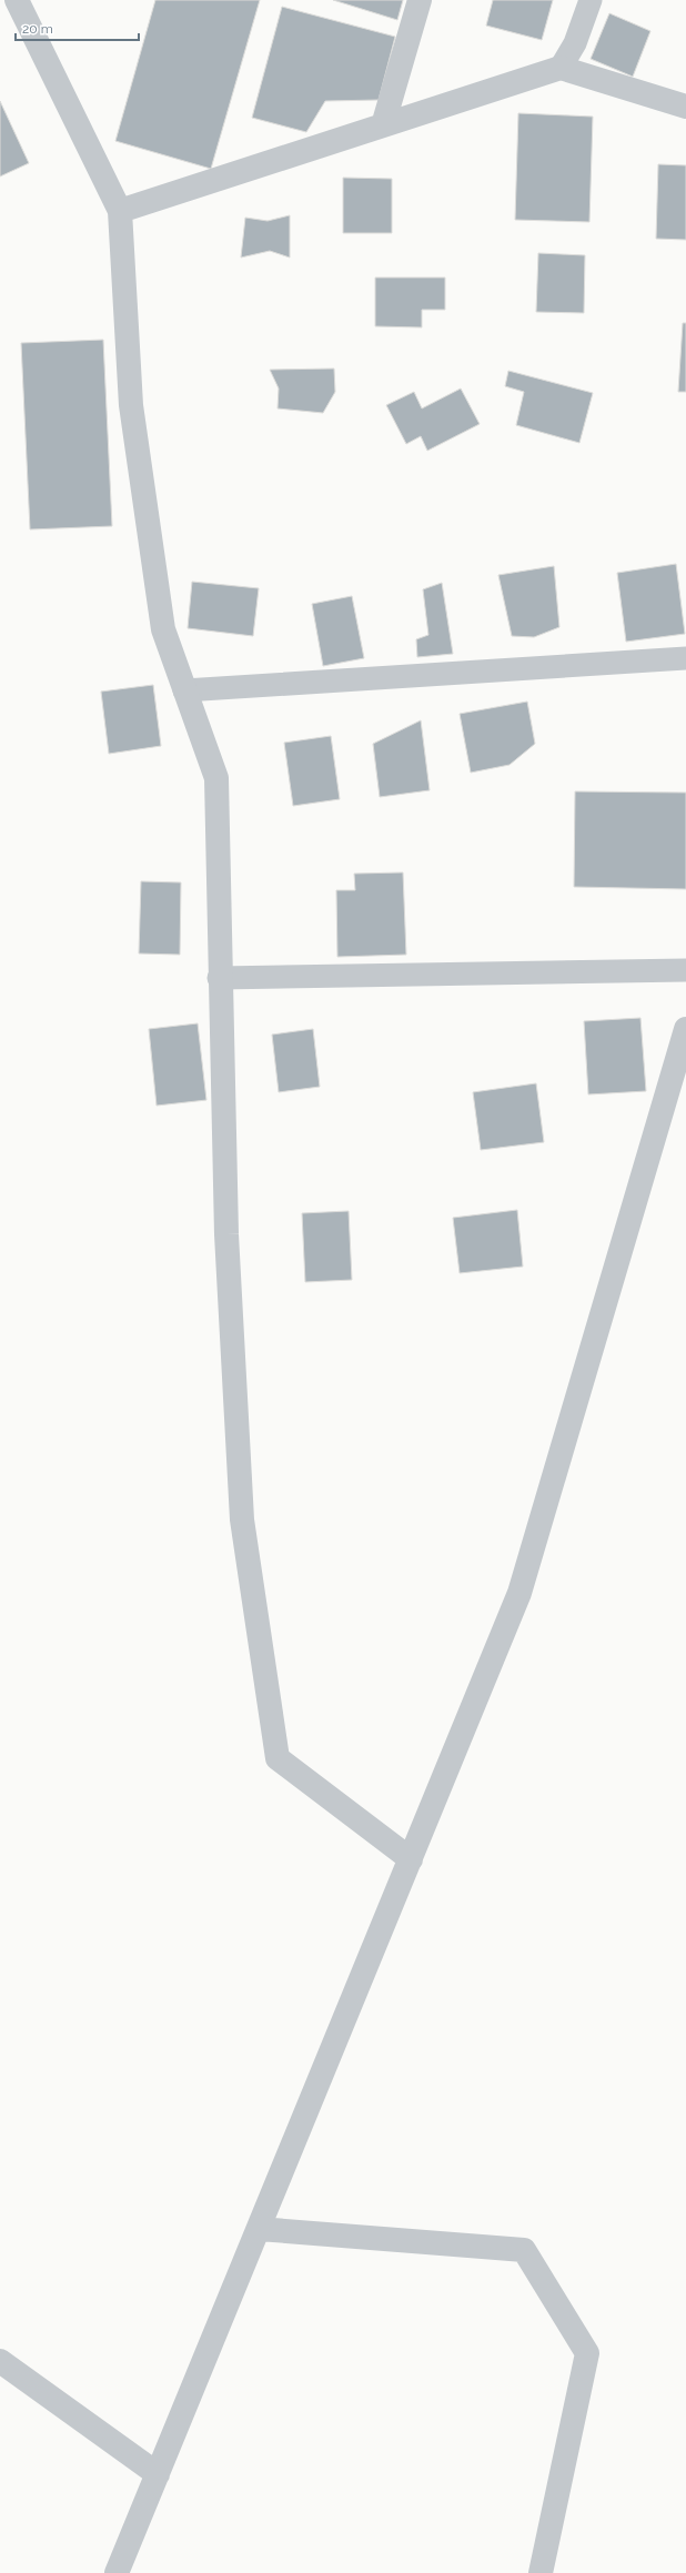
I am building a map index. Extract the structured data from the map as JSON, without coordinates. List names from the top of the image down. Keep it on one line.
{"scale_bar":"20 m"}
